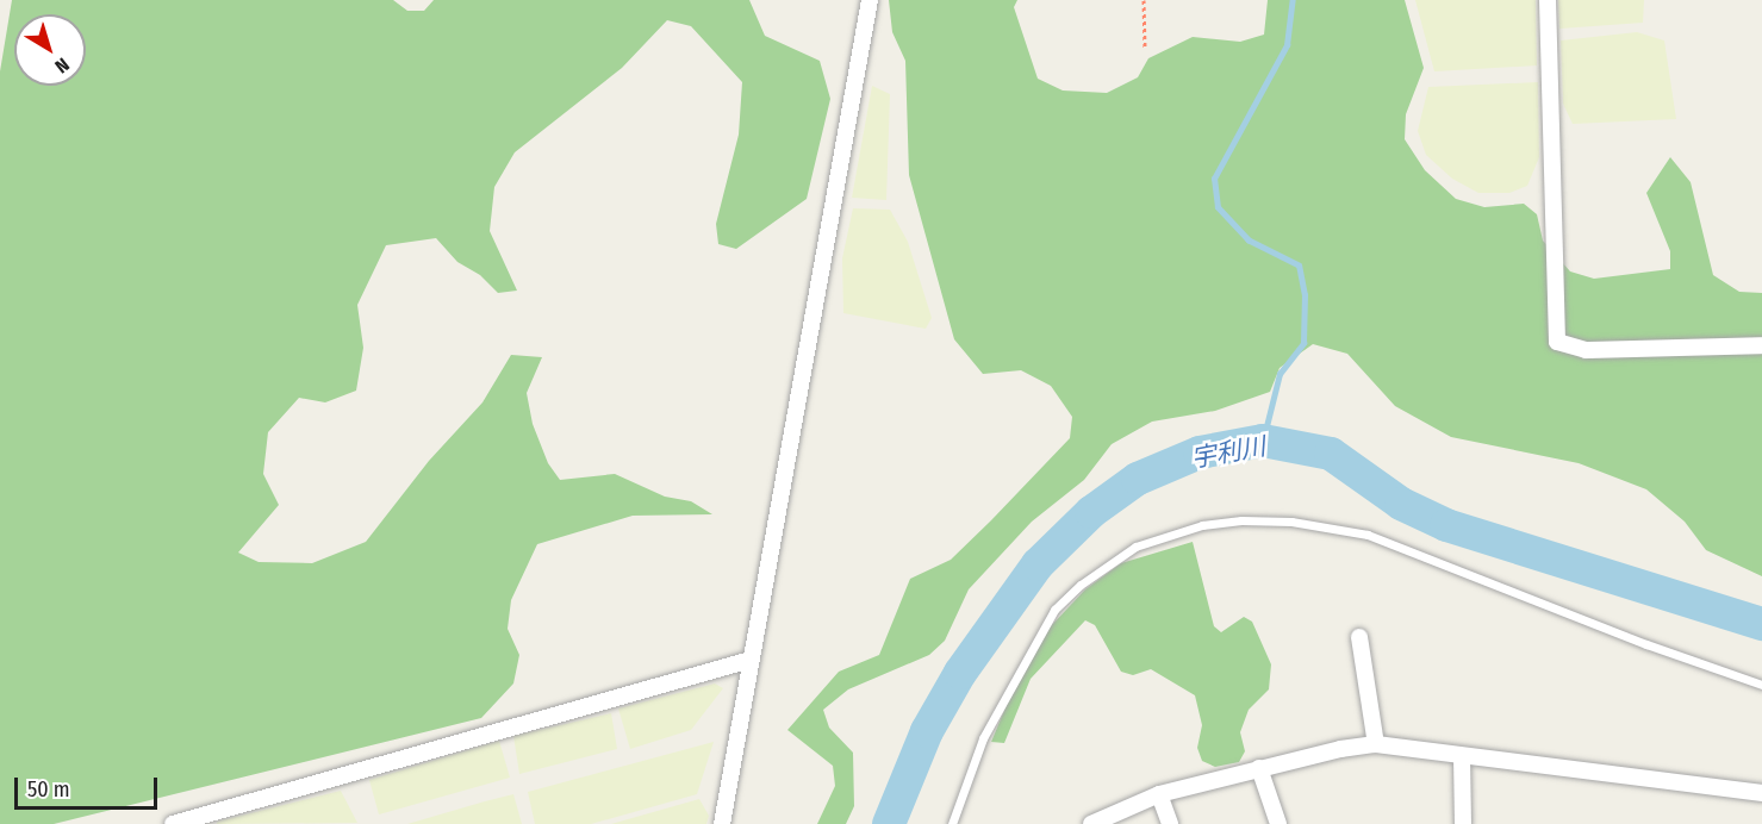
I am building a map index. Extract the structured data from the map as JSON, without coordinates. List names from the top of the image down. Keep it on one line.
{"water":["宇利川"],"scale_bar":"50 m","north":"bottom right"}
